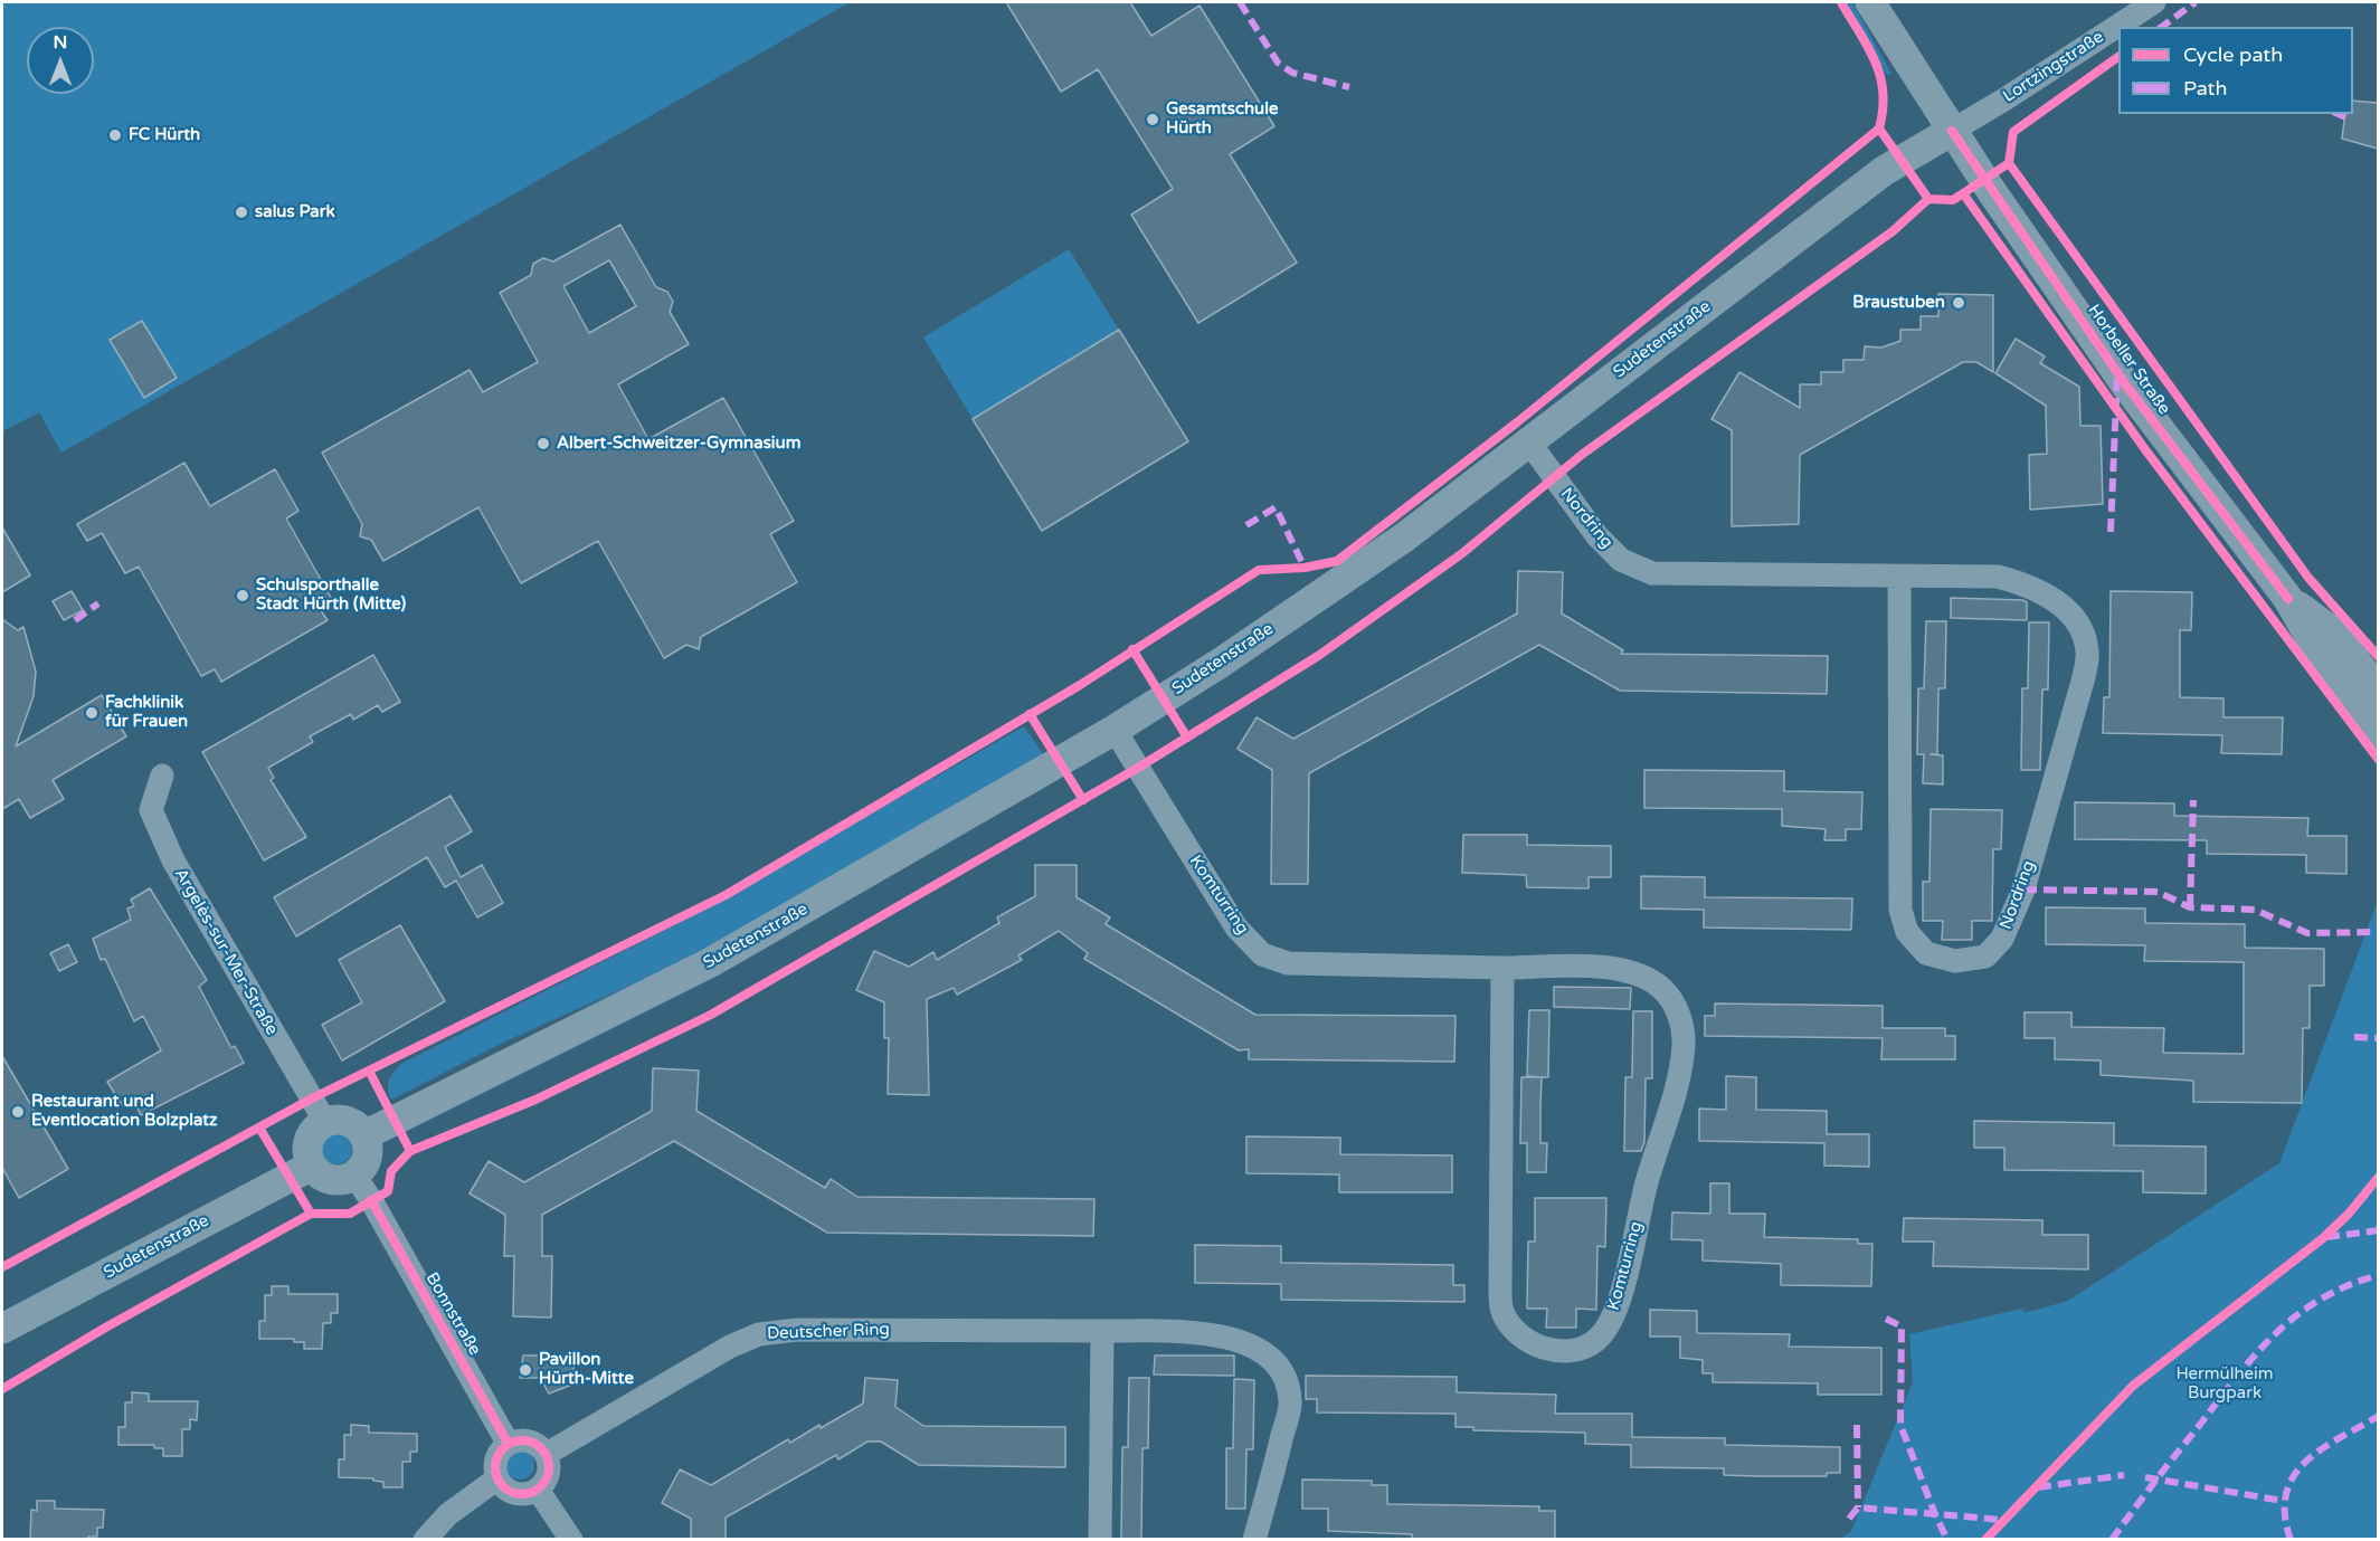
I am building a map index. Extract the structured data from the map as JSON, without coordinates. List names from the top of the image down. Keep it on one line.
{"streets":{"street":["Lortzingstraße","Sudetenstraße","Horbeller Straße","Nordring","Komturring","Argelès-sur-Mer-Straße","Bonnstraße","Deutscher Ring"]},"crossings":[["Lortzingstraße","Sudetenstraße"],["Lortzingstraße","Horbeller Straße"],["Sudetenstraße","Horbeller Straße"],["Sudetenstraße","Nordring"],["Sudetenstraße","Komturring"],["Sudetenstraße","Argelès-sur-Mer-Straße"],["Sudetenstraße","Bonnstraße"],["Argelès-sur-Mer-Straße","Bonnstraße"],["Bonnstraße","Deutscher Ring"]],"parks":["Hermülheim Burgpark"],"places":["Gesamtschule Hürth","FC Hürth","salus Park","Braustuben","Albert-Schweitzer-Gymnasium","Schulsporthalle Stadt Hürth (Mitte)","Fachklinik für Frauen","Restaurant und Eventlocation Bolzplatz","Pavillon Hürth-Mitte"],"legend":["Cycle path","Path"],"north":"top"}
